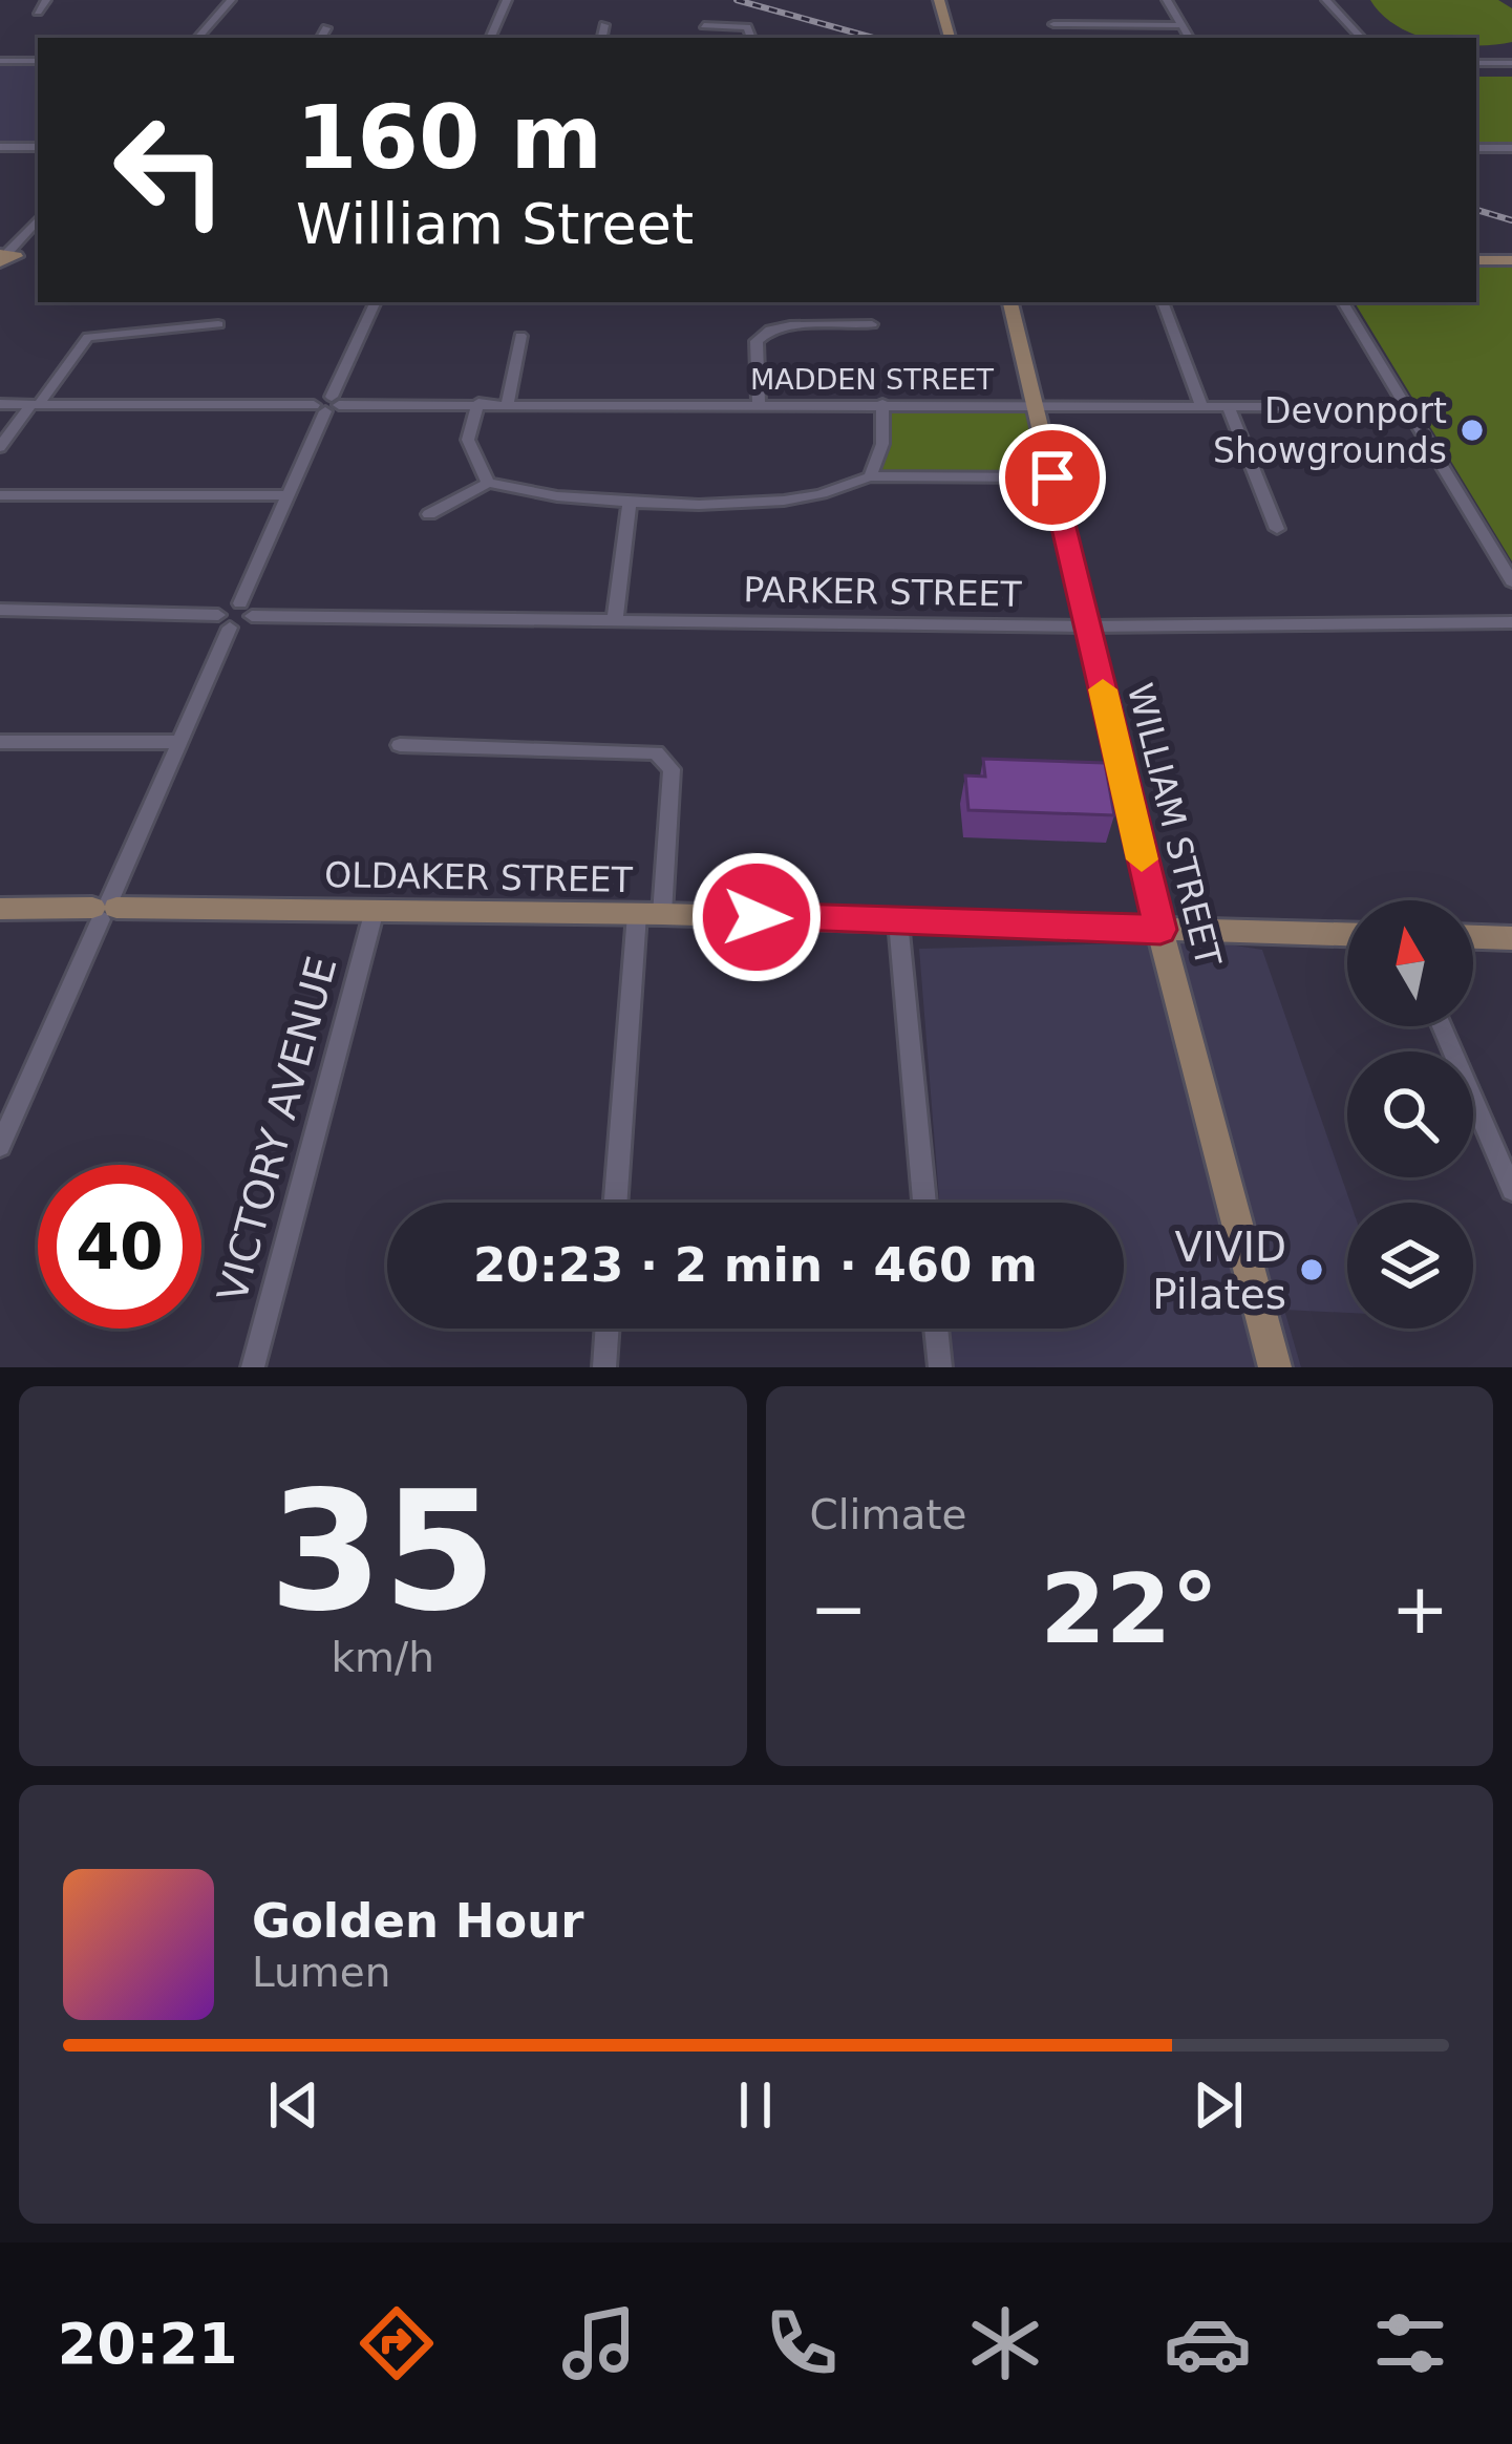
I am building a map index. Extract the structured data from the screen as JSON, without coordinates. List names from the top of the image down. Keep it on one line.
{"streets":{"street":["MADDEN STREET","PARKER STREET","WILLIAM STREET","OLDAKER STREET","VICTORY AVENUE"]},"crossings":[["MADDEN STREET","WILLIAM STREET"],["PARKER STREET","WILLIAM STREET"],["WILLIAM STREET","OLDAKER STREET"],["OLDAKER STREET","VICTORY AVENUE"]],"places":["Devonport Showgrounds","VIVID Pilates"],"north":"top","page":{"turn":["160 m","William Street"],"limit":"40","trip":"20:23 · 2 min · 460 m","tile":[["35","km/h"],"Climate"],"heat":["−","22°","+"],"song":["Golden Hour","Lumen"],"tabs":"20:21"}}
